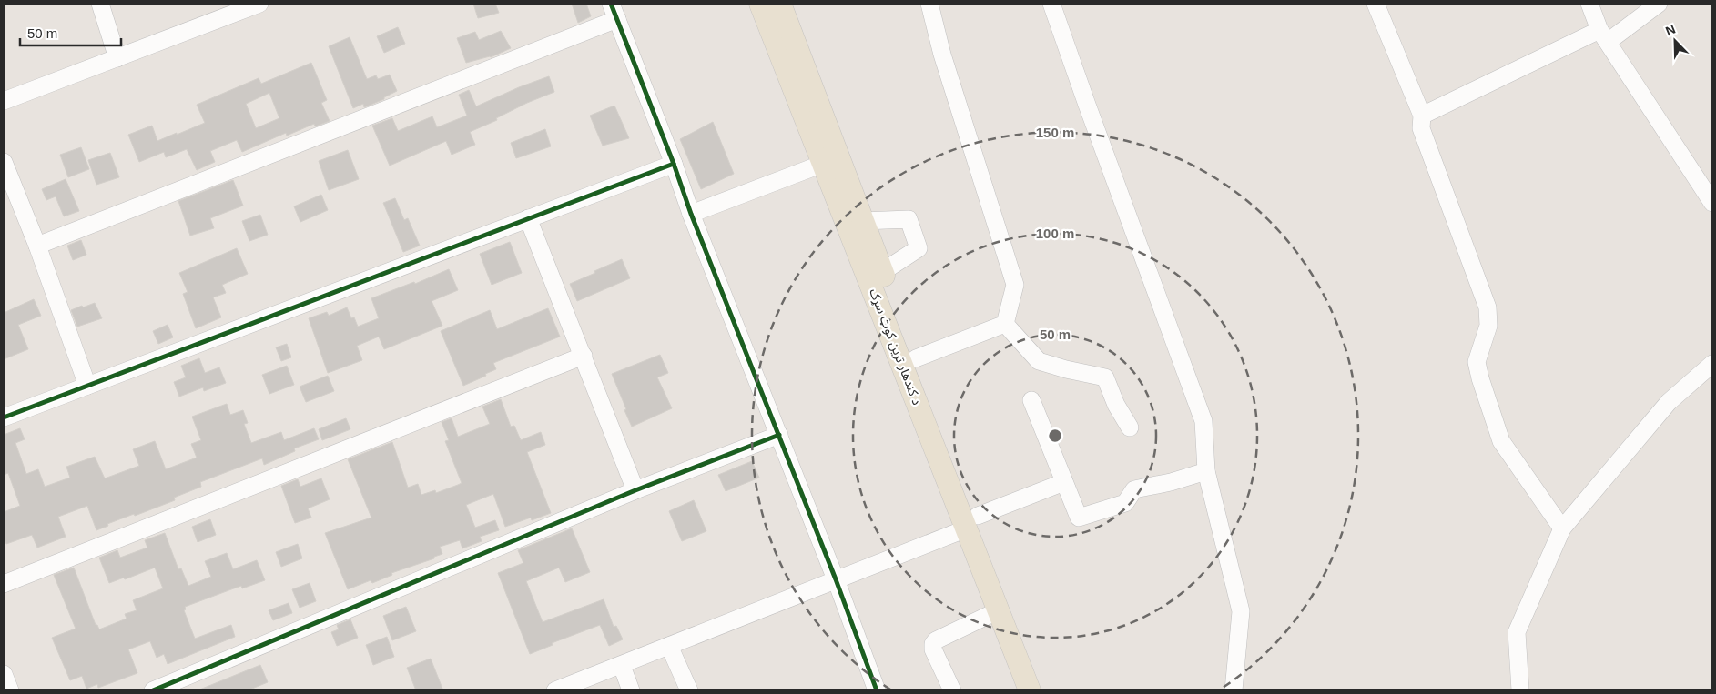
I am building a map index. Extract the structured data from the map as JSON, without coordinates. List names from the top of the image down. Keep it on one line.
{"streets":{"main road":["د کندهار ترين کوټ سړک"]},"scale_bar":"50 m","north":"top left","rings":["150 m","100 m","50 m"]}
